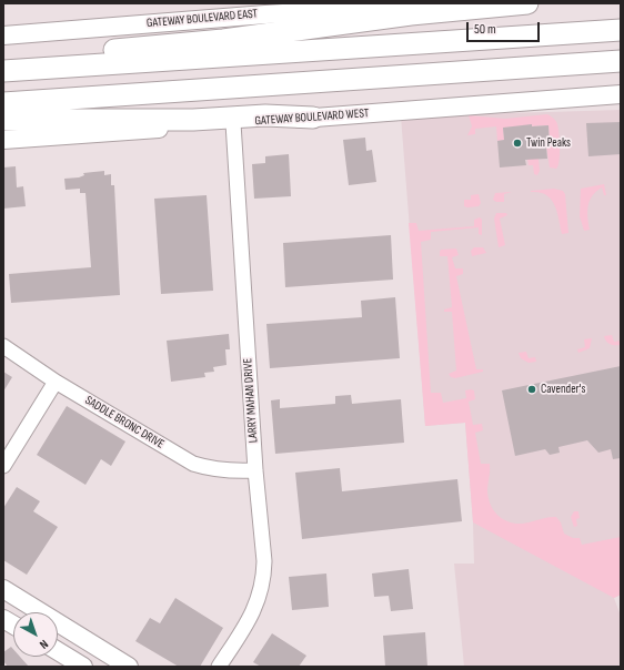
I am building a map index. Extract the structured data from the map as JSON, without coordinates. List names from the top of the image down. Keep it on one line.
{"streets":{"main road":["GATEWAY BOULEVARD EAST","GATEWAY BOULEVARD WEST"],"street":["LARRY MAHAN DRIVE","SADDLE BRONC DRIVE"]},"crossings":[["GATEWAY BOULEVARD WEST","LARRY MAHAN DRIVE"],["LARRY MAHAN DRIVE","SADDLE BRONC DRIVE"]],"places":["Twin Peaks","Cavender's"],"scale_bar":"50 m","north":"bottom right"}
